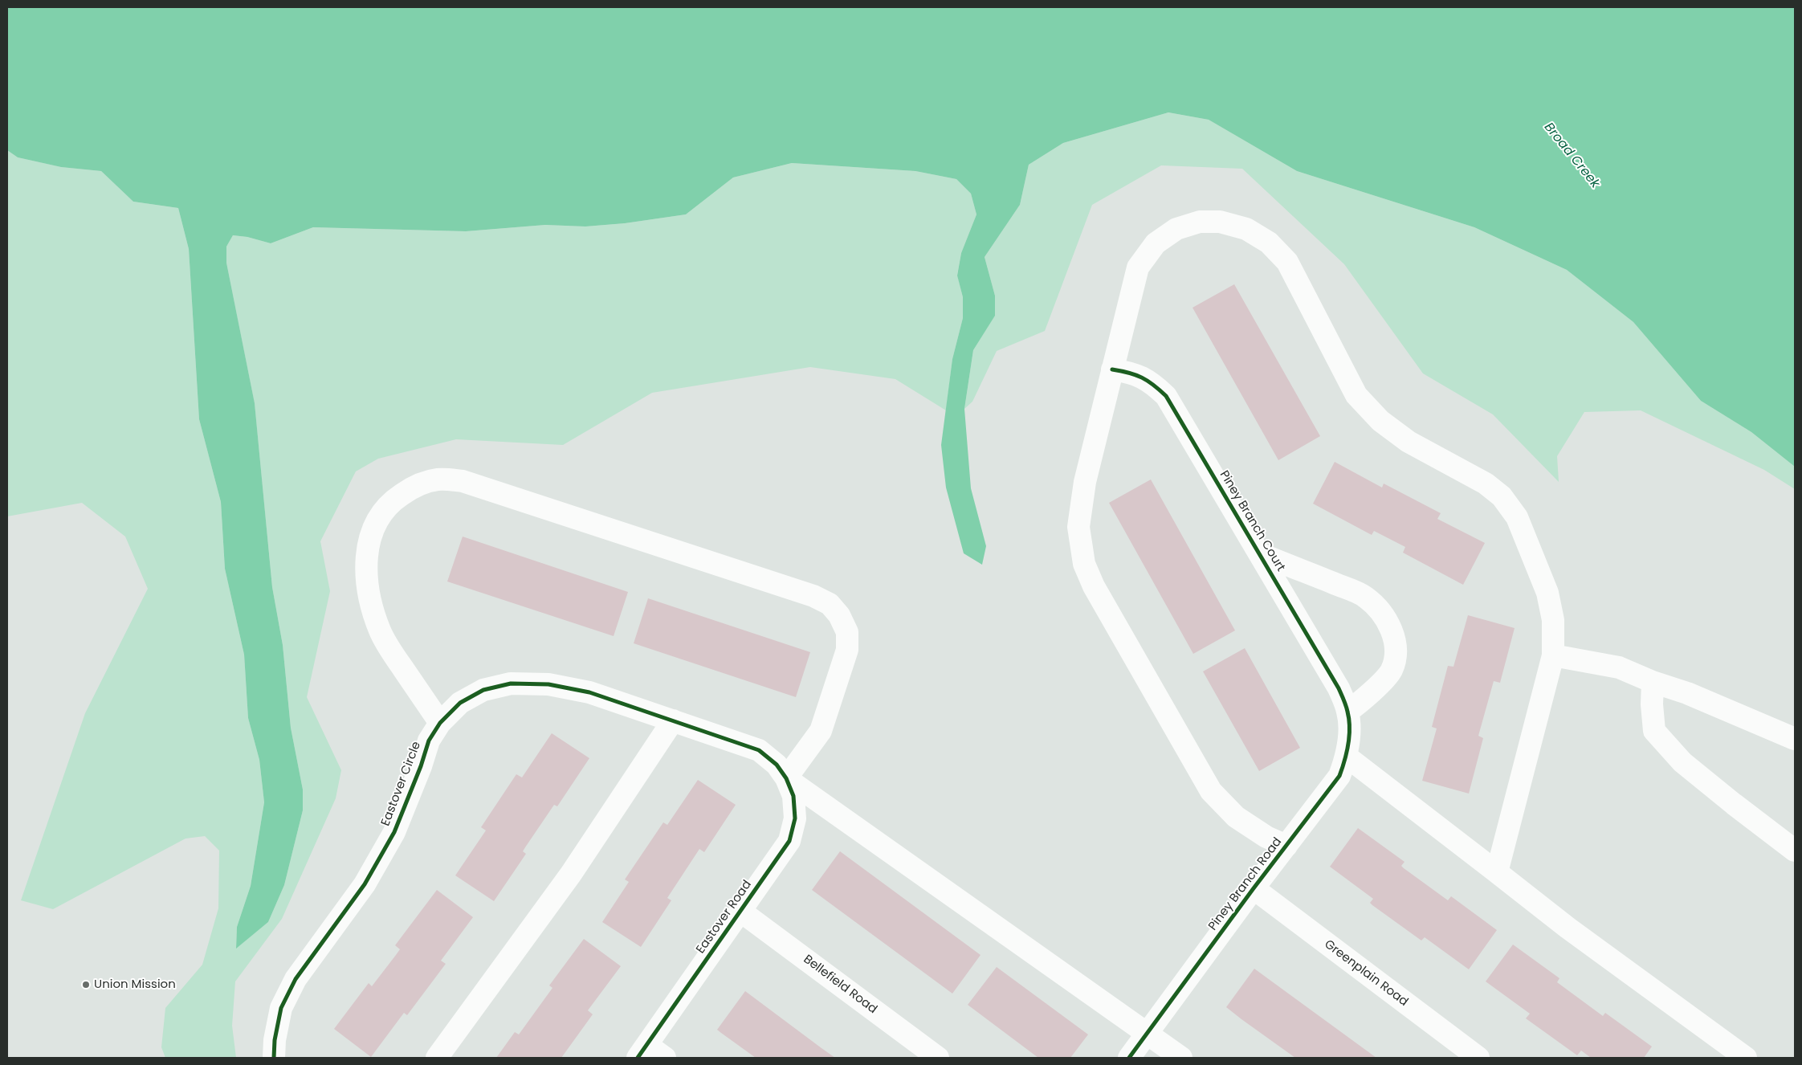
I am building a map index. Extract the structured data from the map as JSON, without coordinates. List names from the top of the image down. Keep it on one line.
{"streets":{"street":["Piney Branch Court","Eastover Circle","Piney Branch Road","Eastover Road","Greenplain Road","Bellefield Road"]},"crossings":[["Piney Branch Court","Piney Branch Road"],["Eastover Circle","Eastover Road"],["Piney Branch Road","Greenplain Road"],["Eastover Road","Bellefield Road"]],"water":["Broad Creek"],"places":["Union Mission"]}
